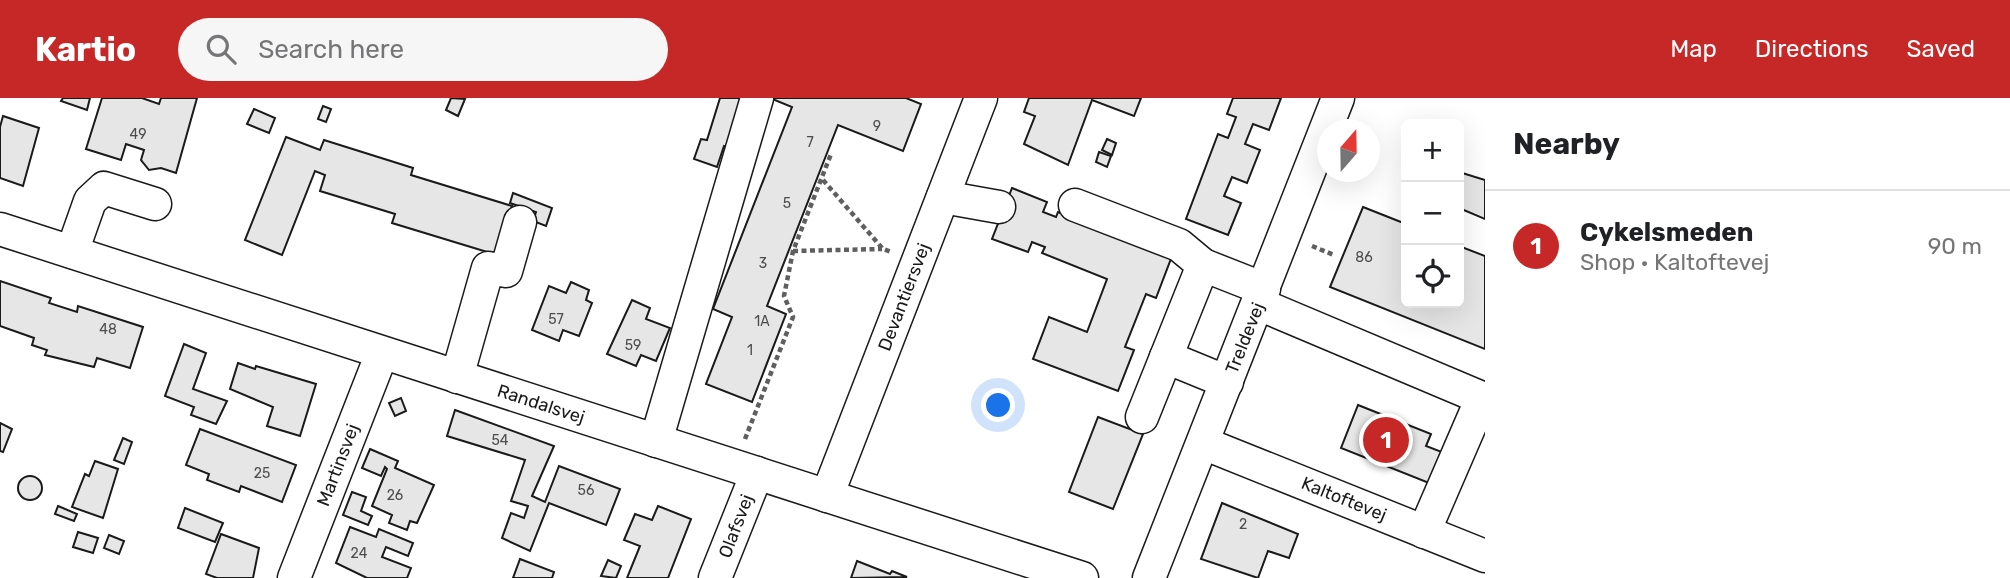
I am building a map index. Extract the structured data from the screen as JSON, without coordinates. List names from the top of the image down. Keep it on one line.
{"streets":{"street":["Devantiersvej","Treldevej","Randalsvej","Martinsvej","Kaltoftevej","Olafsvej"]},"crossings":[["Devantiersvej","Randalsvej"],["Treldevej","Kaltoftevej"],["Randalsvej","Martinsvej"],["Randalsvej","Olafsvej"]],"house_numbers":["9","49","7","5","86","3","57","1A","48","59","1","54","25","56","26","2","24"],"north":"top","page":{"header":"Kartio","search":"Search here","nav":["Map","Directions","Saved"],"heading":"Nearby","map_buttons":["+","−"],"list":[{"mark":"1","name":"Cykelsmeden","note":"Shop · Kaltoftevej","value":"90 m"}],"pins":"1"}}
